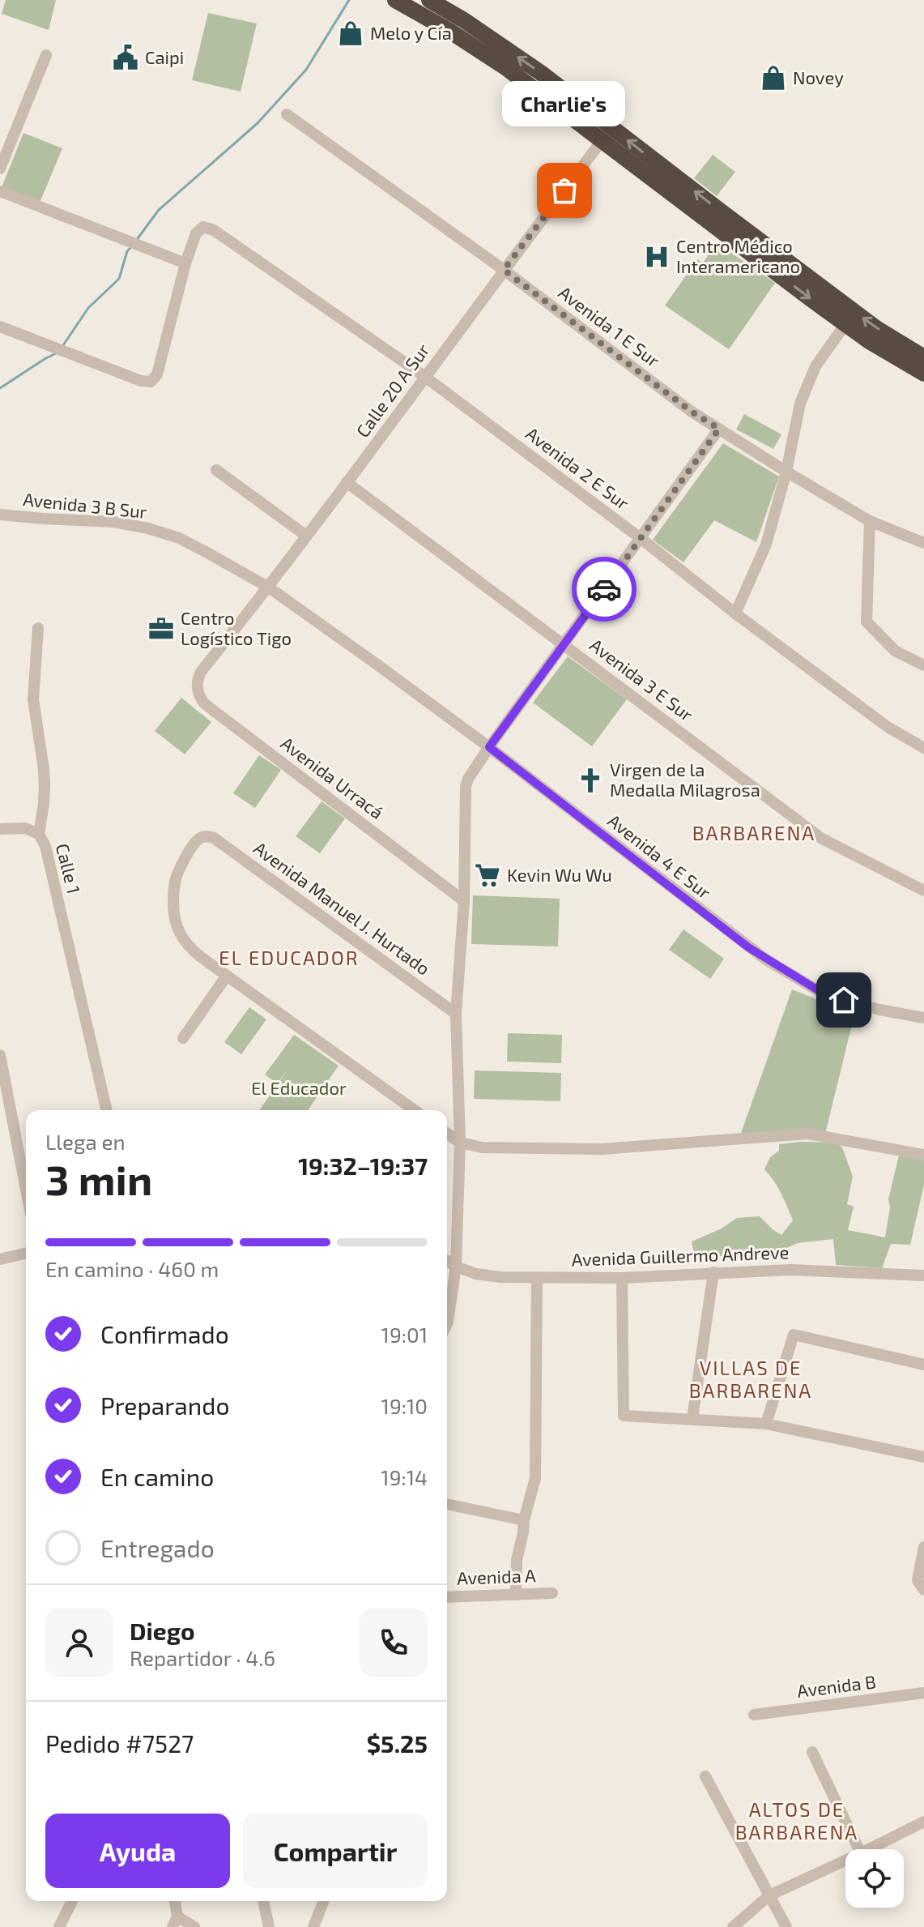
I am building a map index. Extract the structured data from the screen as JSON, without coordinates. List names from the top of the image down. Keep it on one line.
{"streets":{"street":["Avenida 1 E Sur","Calle 20 A Sur","Avenida 2 E Sur","Avenida 3 B Sur","Avenida 3 E Sur","Avenida Urracá","Avenida 4 E Sur","Calle 1","Avenida Manuel J. Hurtado","Avenida Guillermo Andreve","Avenida A","Avenida B"]},"crossings":[["Avenida 1 E Sur","Calle 20 A Sur"],["Calle 20 A Sur","Avenida 2 E Sur"],["Calle 20 A Sur","Avenida 3 B Sur"],["Calle 20 A Sur","Avenida 3 E Sur"],["Calle 20 A Sur","Avenida Urracá"],["Calle 20 A Sur","Avenida 4 E Sur"],["Avenida 3 B Sur","Avenida 4 E Sur"]],"districts":["BARBARENA","EL EDUCADOR","VILLAS DE BARBARENA","ALTOS DE BARBARENA"],"parks":["El Educador"],"places":{"shop":["Melo y Cía","Novey"],"public building":["Caipi"],"other":["Charlie's"],"hospital":["Centro Médico Interamericano"],"office":["Centro Logístico Tigo"],"church":["Virgen de la Medalla Milagrosa"],"supermarket":["Kevin Wu Wu"]},"page":{"bubble":"Charlie's","heading":["3 min","Llega en","19:32–19:37"],"panel":["Diego","Repartidor · 4.6","Pedido #7527","$5.25"],"bar":"En camino · 460 m","list":[["Confirmado","19:01"],["Preparando","19:10"],["En camino","19:14"],"Entregado"],"buttons":["Ayuda","Compartir"]}}
